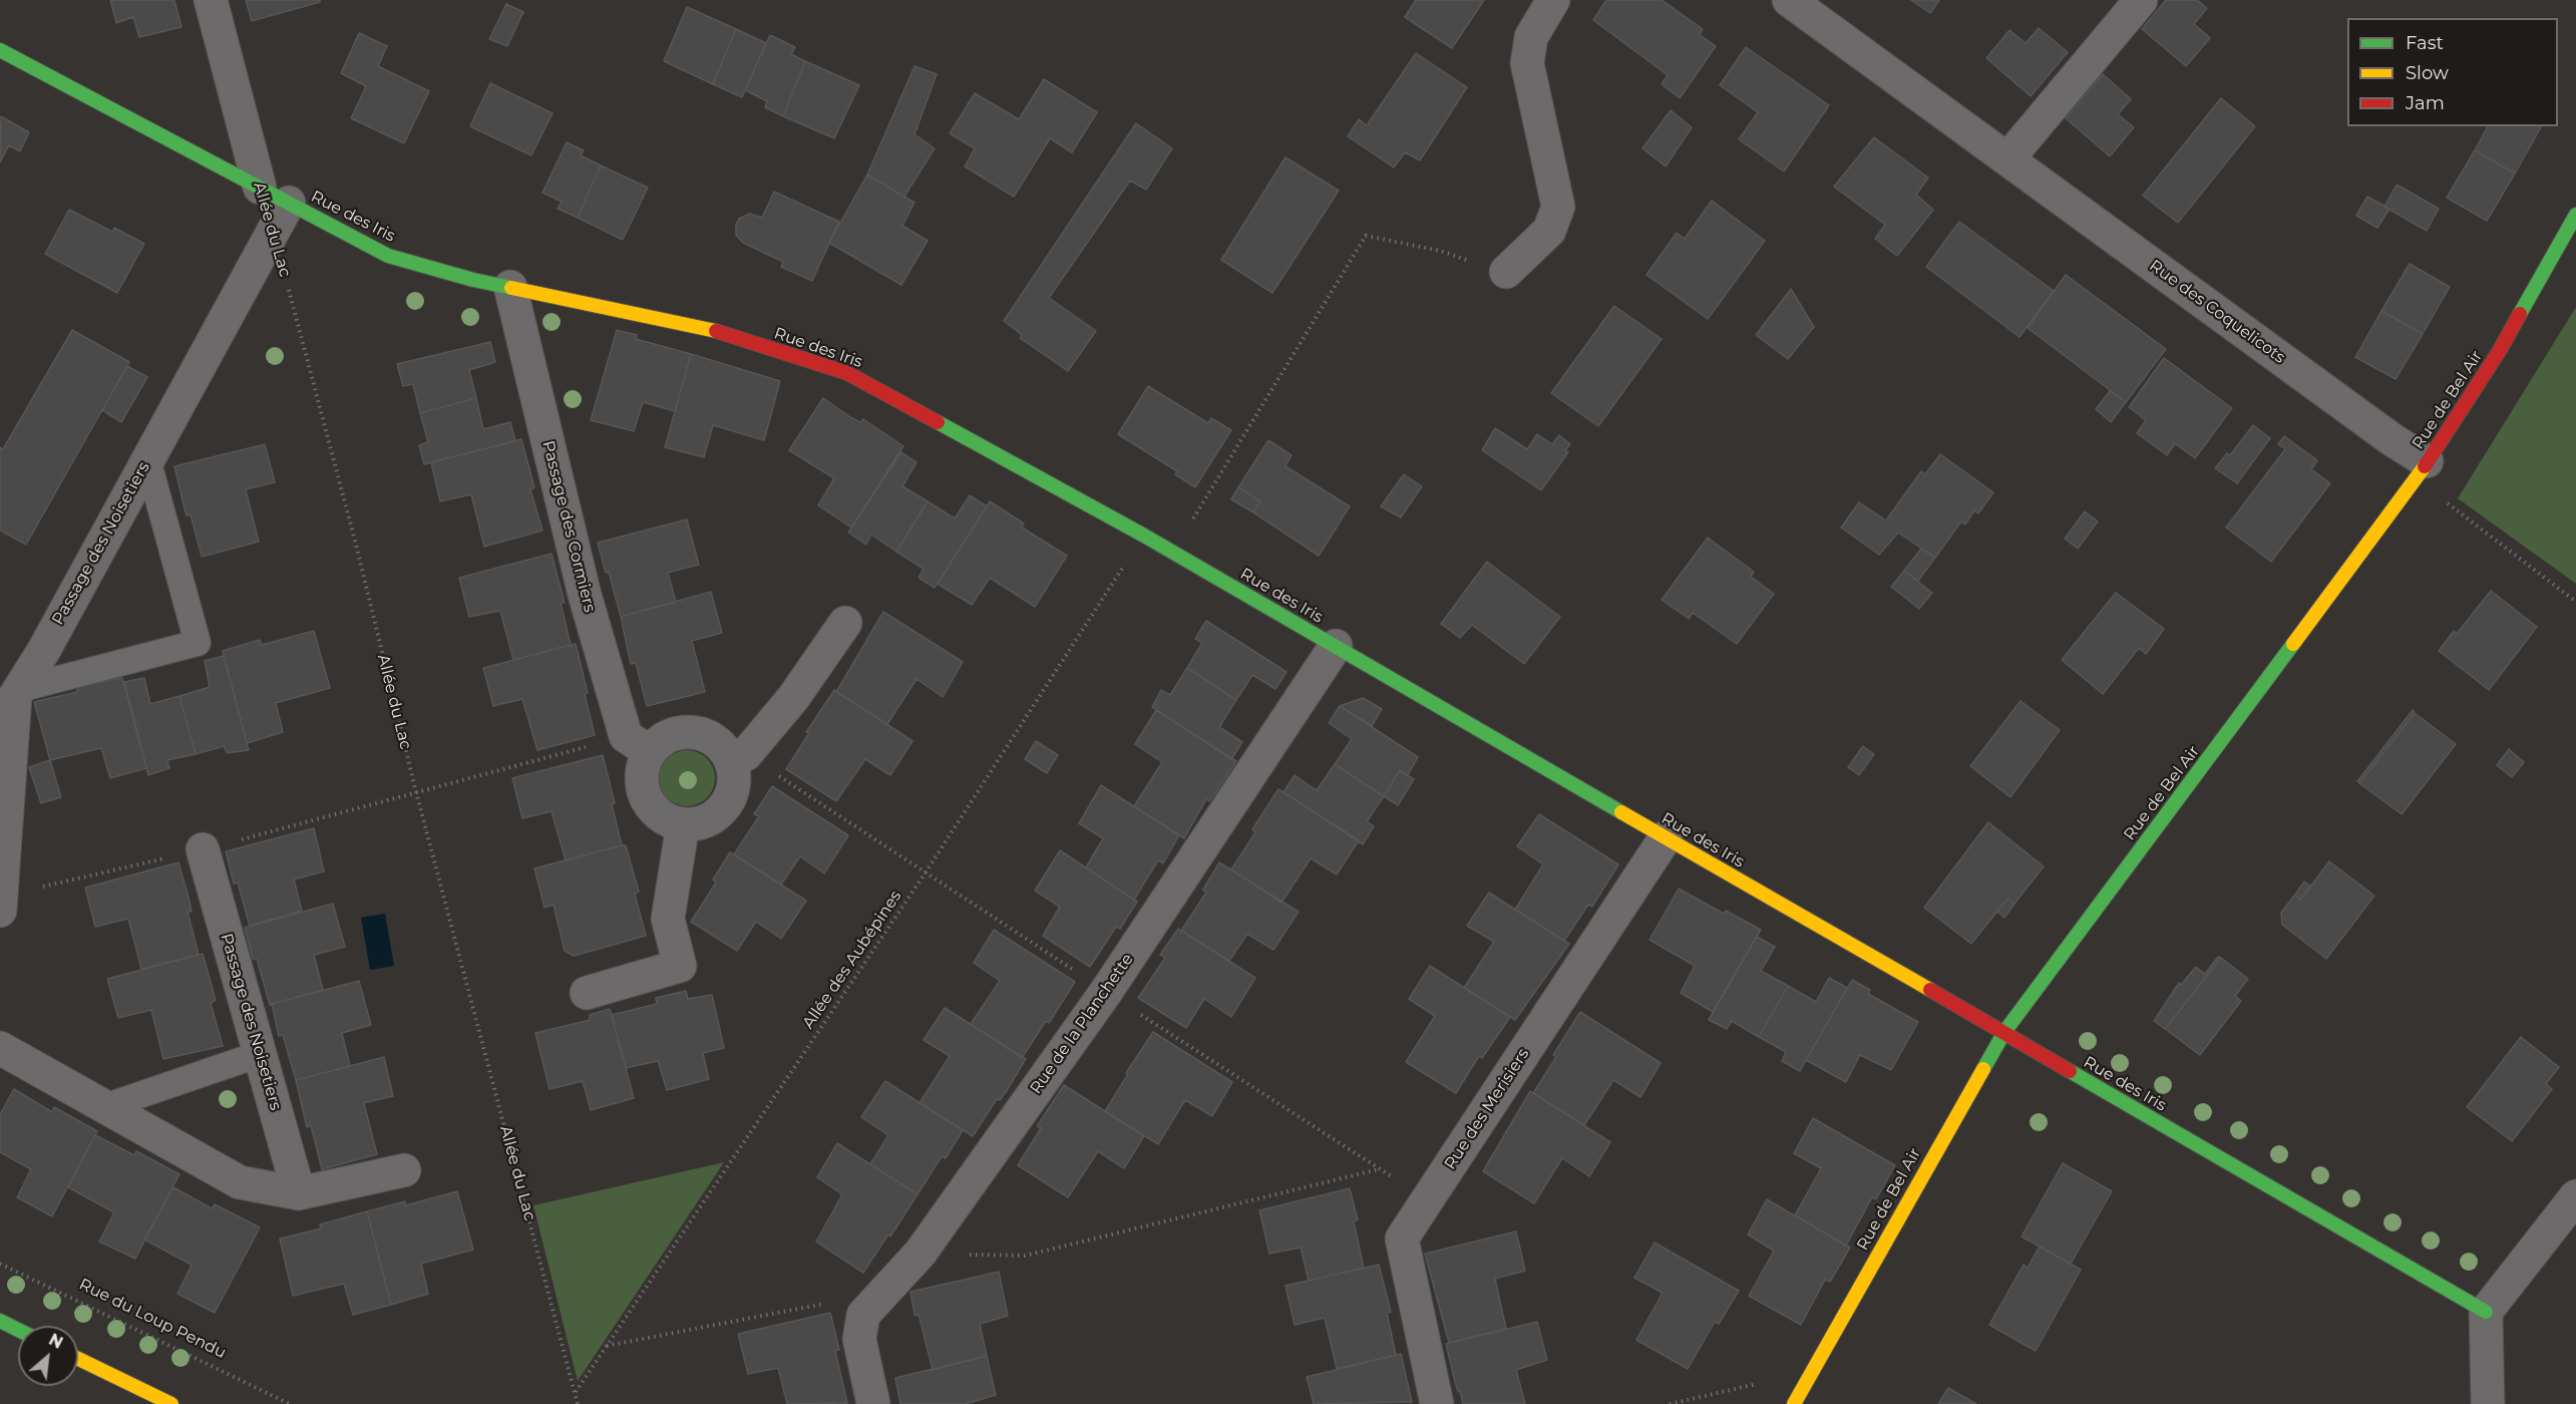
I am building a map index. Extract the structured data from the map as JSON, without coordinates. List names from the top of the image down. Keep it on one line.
{"streets":{"street":["Rue des Iris","Allée du Lac","Rue des Coquelicots","Rue de Bel Air","Passage des Cormiers","Passage des Noisetiers","Rue de la Planchette","Rue des Merisiers"],"path":["Allée des Aubépines","Rue du Loup Pendu"]},"crossings":[["Rue des Iris","Allée du Lac"],["Rue des Iris","Rue de Bel Air"],["Rue des Iris","Passage des Cormiers"],["Rue des Iris","Passage des Noisetiers"],["Rue des Iris","Allée des Aubépines"],["Rue des Iris","Rue de la Planchette"],["Rue des Iris","Rue des Merisiers"],["Allée du Lac","Passage des Noisetiers"],["Allée du Lac","Allée des Aubépines"],["Rue des Coquelicots","Rue de Bel Air"]],"legend":["Fast","Slow","Jam"],"north":"top right"}
